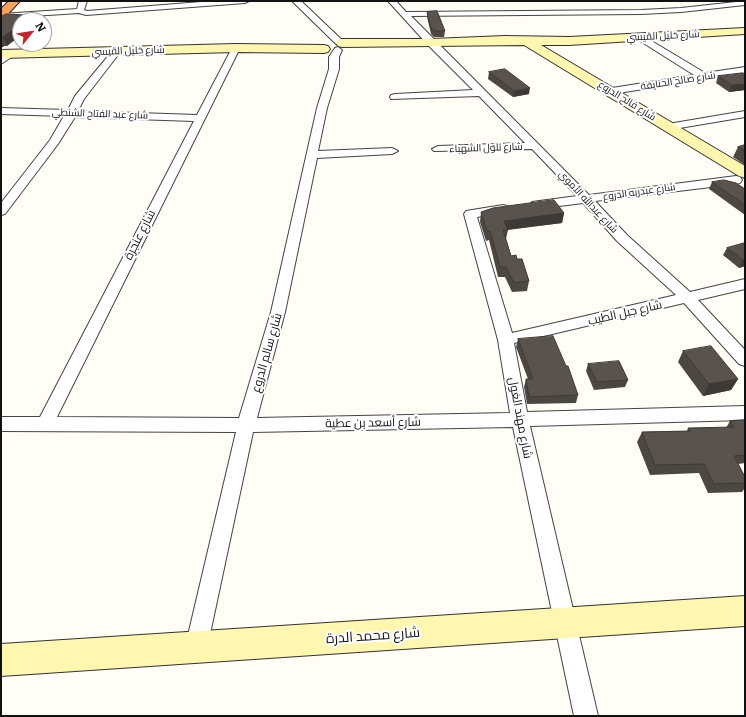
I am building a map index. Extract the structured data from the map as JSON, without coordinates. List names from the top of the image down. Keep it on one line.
{"streets":{"street":["شارع خليل القيسي","شارع صالح الحنايفة","شارع فالح الدروع","شارع عبد الفتاح الشنطي","شارع تلول الشهباء","شارع عبدربه الدروع","شارع عبدالله الأموي","شارع عنجرة","شارع جبل الطيب","شارع سالم الدروع","شارع مهند الغول","شارع أسعد بن عطية","شارع محمد الدرة"]},"crossings":[["شارع خليل القيسي","شارع فالح الدروع"],["شارع خليل القيسي","شارع عبدالله الأموي"],["شارع خليل القيسي","شارع عنجرة"],["شارع خليل القيسي","شارع سالم الدروع"],["شارع صالح الحنايفة","شارع فالح الدروع"],["شارع فالح الدروع","شارع عبدربه الدروع"],["شارع عبد الفتاح الشنطي","شارع عنجرة"],["شارع تلول الشهباء","شارع عبدالله الأموي"],["شارع عبدربه الدروع","شارع عبدالله الأموي"],["شارع عبدربه الدروع","شارع مهند الغول"],["شارع عبدالله الأموي","شارع جبل الطيب"],["شارع عنجرة","شارع أسعد بن عطية"],["شارع جبل الطيب","شارع مهند الغول"],["شارع سالم الدروع","شارع أسعد بن عطية"],["شارع سالم الدروع","شارع محمد الدرة"],["شارع مهند الغول","شارع أسعد بن عطية"],["شارع مهند الغول","شارع محمد الدرة"]],"north":"top right"}
